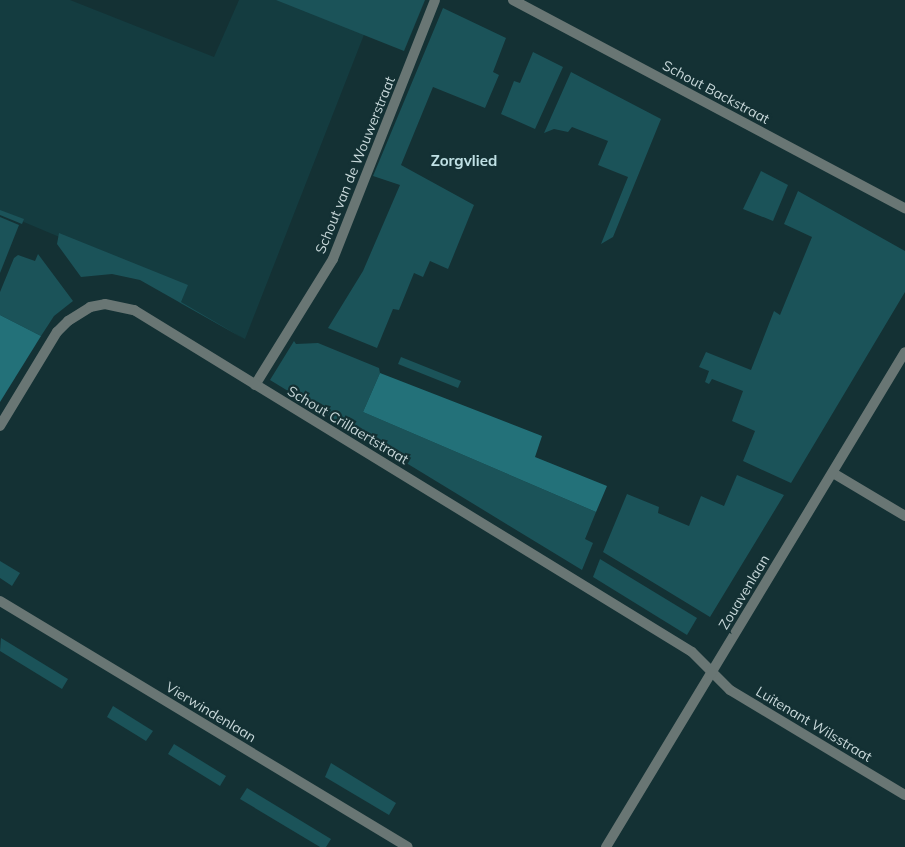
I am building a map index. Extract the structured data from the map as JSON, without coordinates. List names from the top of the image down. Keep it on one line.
{"streets":{"street":["Schout Backstraat","Schout van de Wouwerstraat","Schout Crillaertstraat","Zouavenlaan","Vierwindenlaan","Luitenant Wilsstraat"]},"crossings":[["Schout van de Wouwerstraat","Schout Crillaertstraat"],["Schout Crillaertstraat","Zouavenlaan"],["Schout Crillaertstraat","Luitenant Wilsstraat"],["Zouavenlaan","Luitenant Wilsstraat"]],"districts":["Zorgvlied"]}
